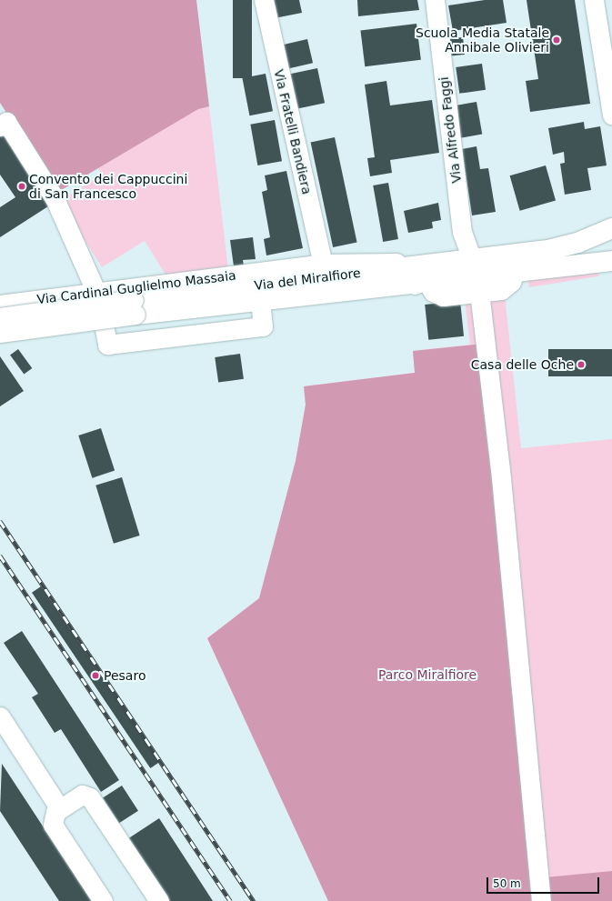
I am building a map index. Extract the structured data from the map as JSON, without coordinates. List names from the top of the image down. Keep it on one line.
{"streets":{"main road":["Via del Miralfiore"],"street":["Via Alfredo Faggi","Via Fratelli Bandiera","Via Cardinal Guglielmo Massaia"]},"crossings":[["Via Alfredo Faggi","Via del Miralfiore"],["Via Fratelli Bandiera","Via Cardinal Guglielmo Massaia"],["Via del Miralfiore","Via Cardinal Guglielmo Massaia"]],"parks":["Parco Miralfiore"],"places":["Scuola Media Statale Annibale Olivieri","Convento dei Cappuccini di San Francesco","Casa delle Oche","Pesaro"],"scale_bar":"50 m"}
